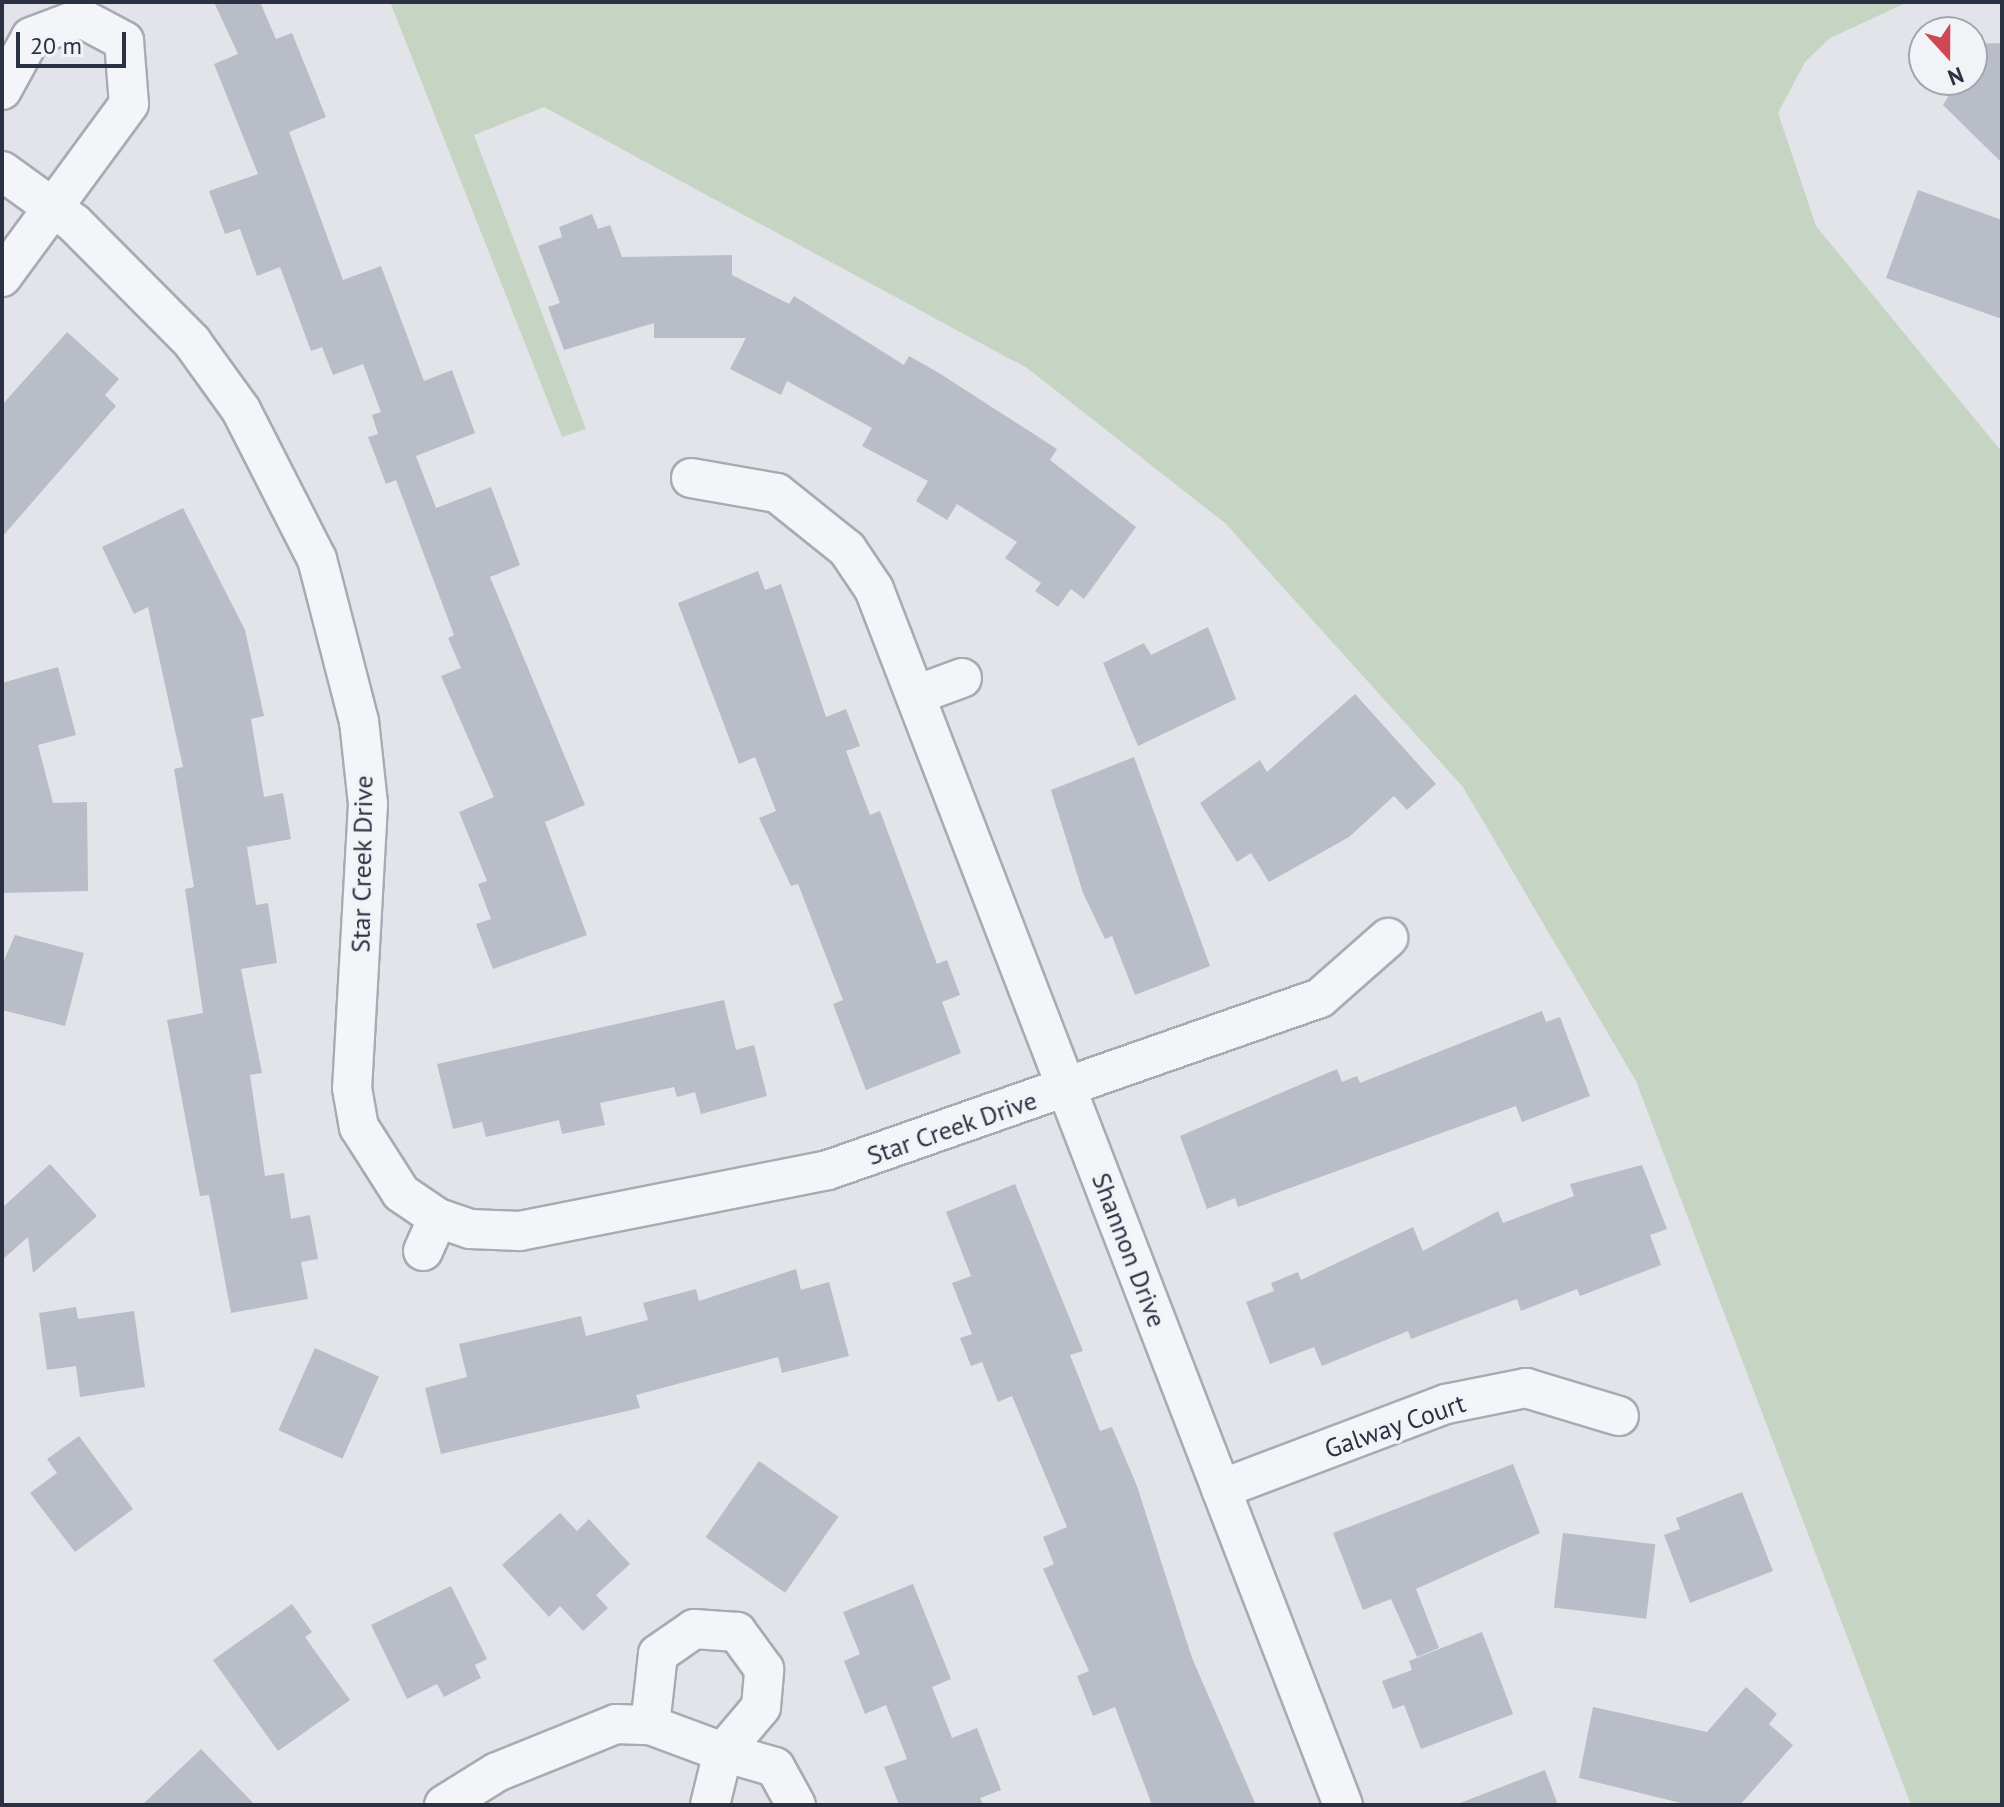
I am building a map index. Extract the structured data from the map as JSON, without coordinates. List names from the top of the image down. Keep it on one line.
{"streets":{"street":["Star Creek Drive","Shannon Drive","Galway Court"]},"crossings":[["Star Creek Drive","Shannon Drive"],["Shannon Drive","Galway Court"]],"scale_bar":"20 m","north":"bottom"}
